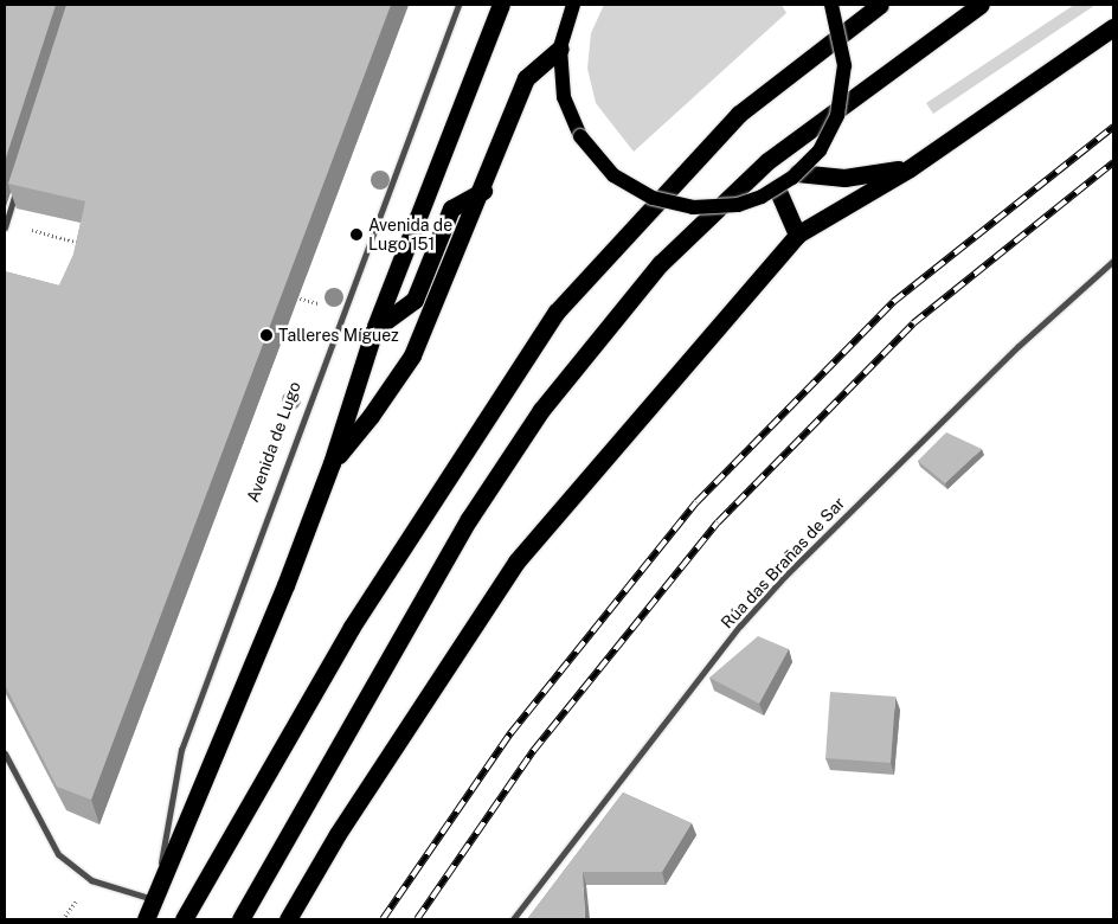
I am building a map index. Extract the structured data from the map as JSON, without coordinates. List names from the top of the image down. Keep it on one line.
{"streets":{"street":["Avenida de Lugo","Rúa das Brañas de Sar"]},"places":["Avenida de Lugo 151","Talleres Míguez"]}
